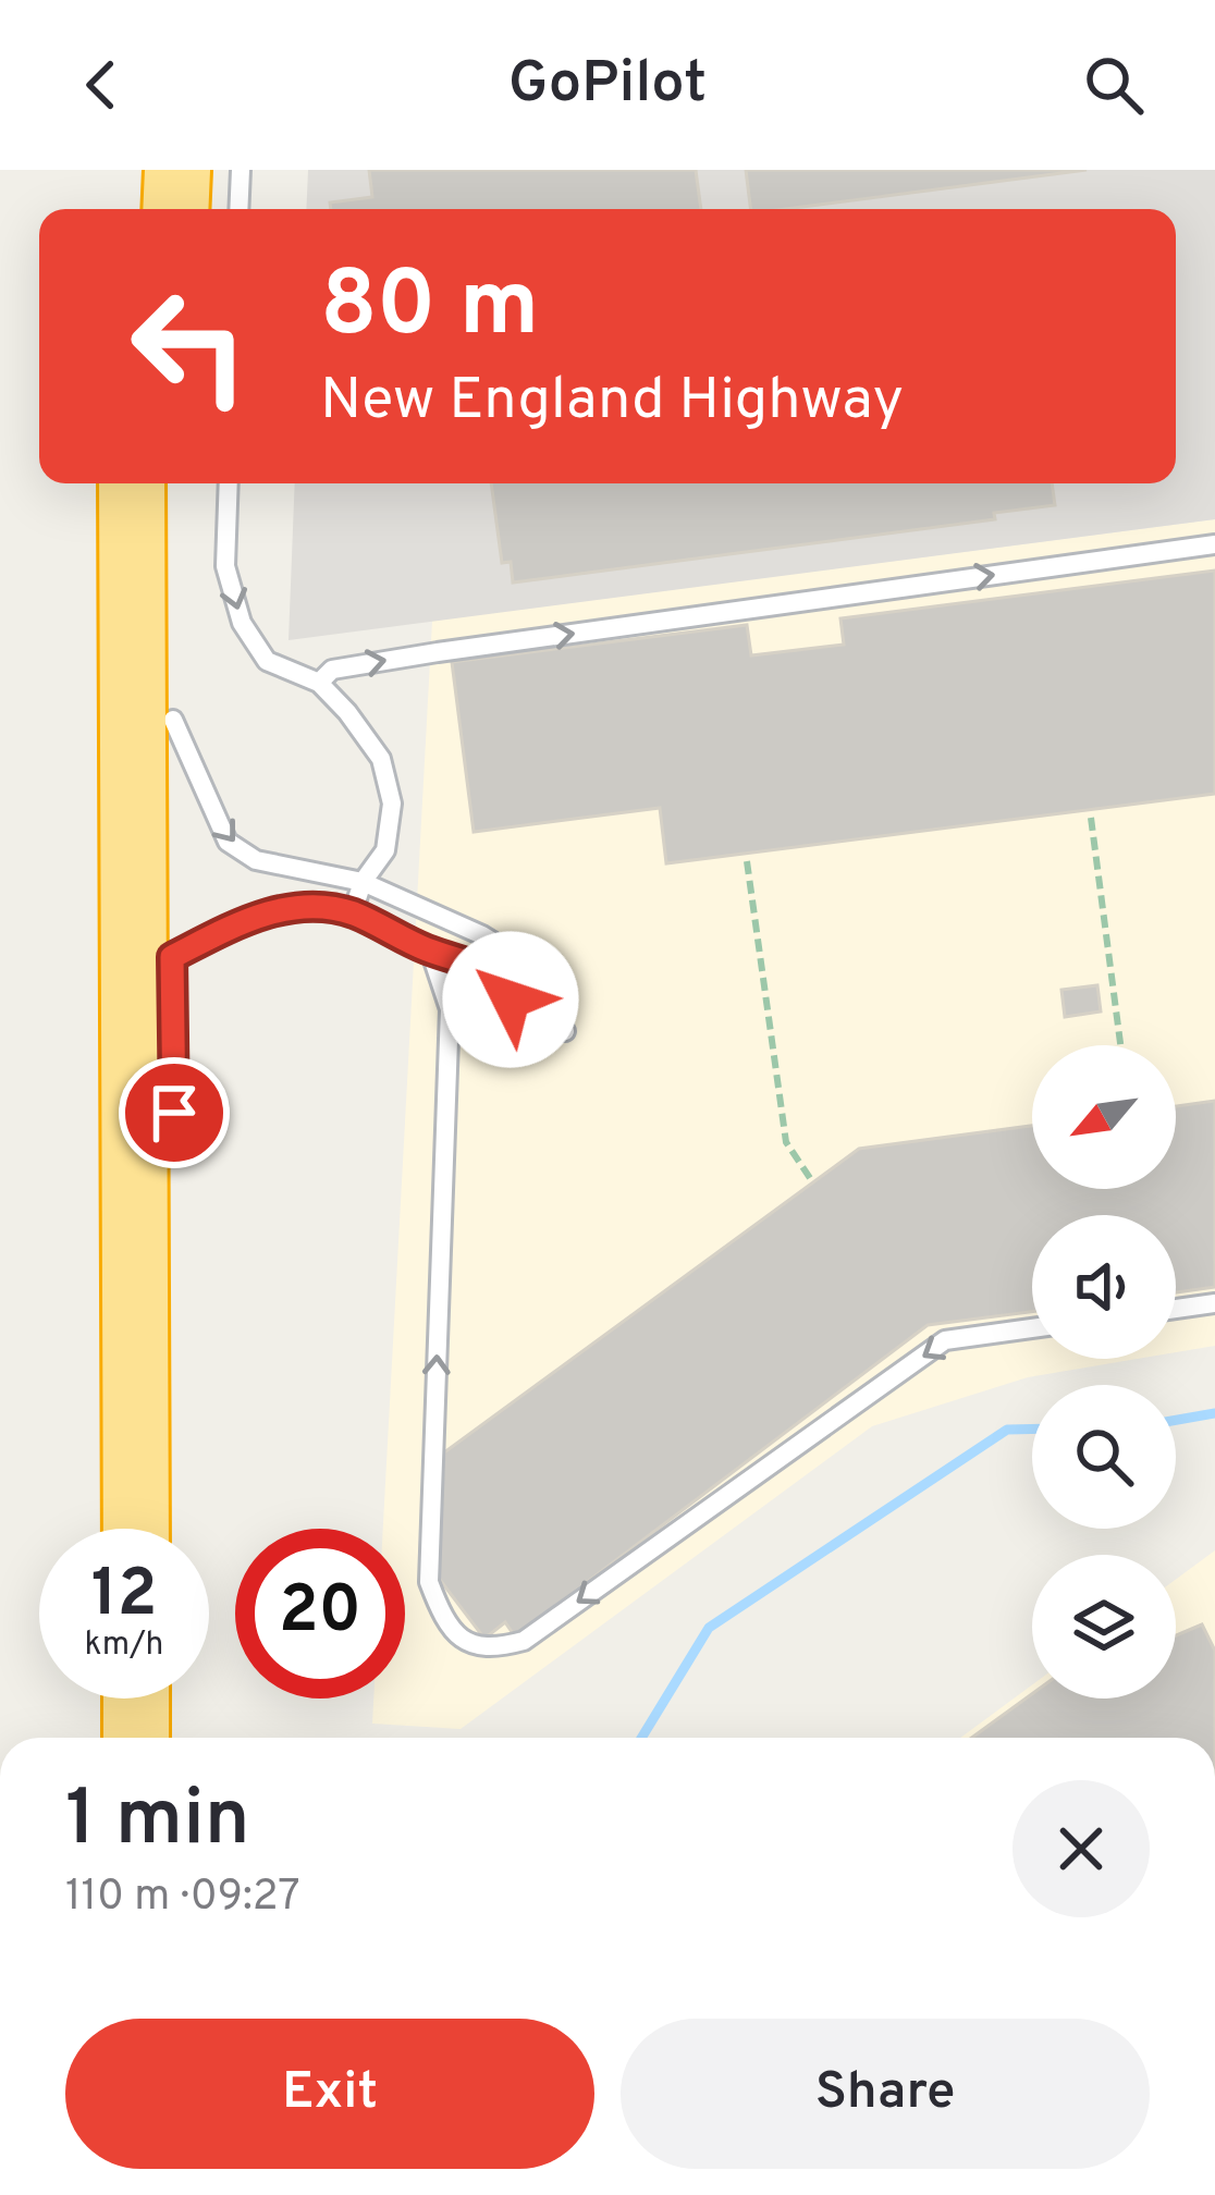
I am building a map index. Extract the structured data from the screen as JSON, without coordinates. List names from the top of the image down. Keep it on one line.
{"north":"bottom left","page":{"header":"GoPilot","turn":["80 m","New England Highway"],"speed":"12 km/h","limit":"20","heading":["1 min","110 m · 09:27"],"buttons":["Exit","Share"]}}
